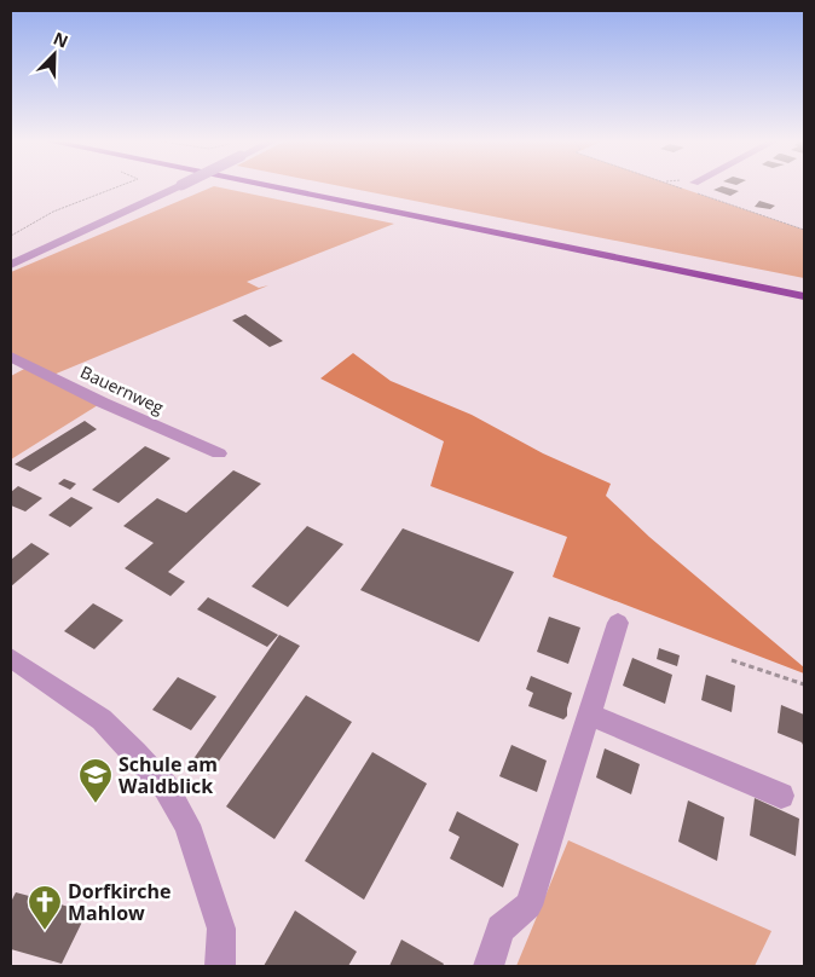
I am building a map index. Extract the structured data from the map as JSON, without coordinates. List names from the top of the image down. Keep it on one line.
{"streets":{"street":["Bauernweg"]},"places":{"school or university":["Schule am Waldblick"],"church":["Dorfkirche Mahlow"]},"north":"top right"}
